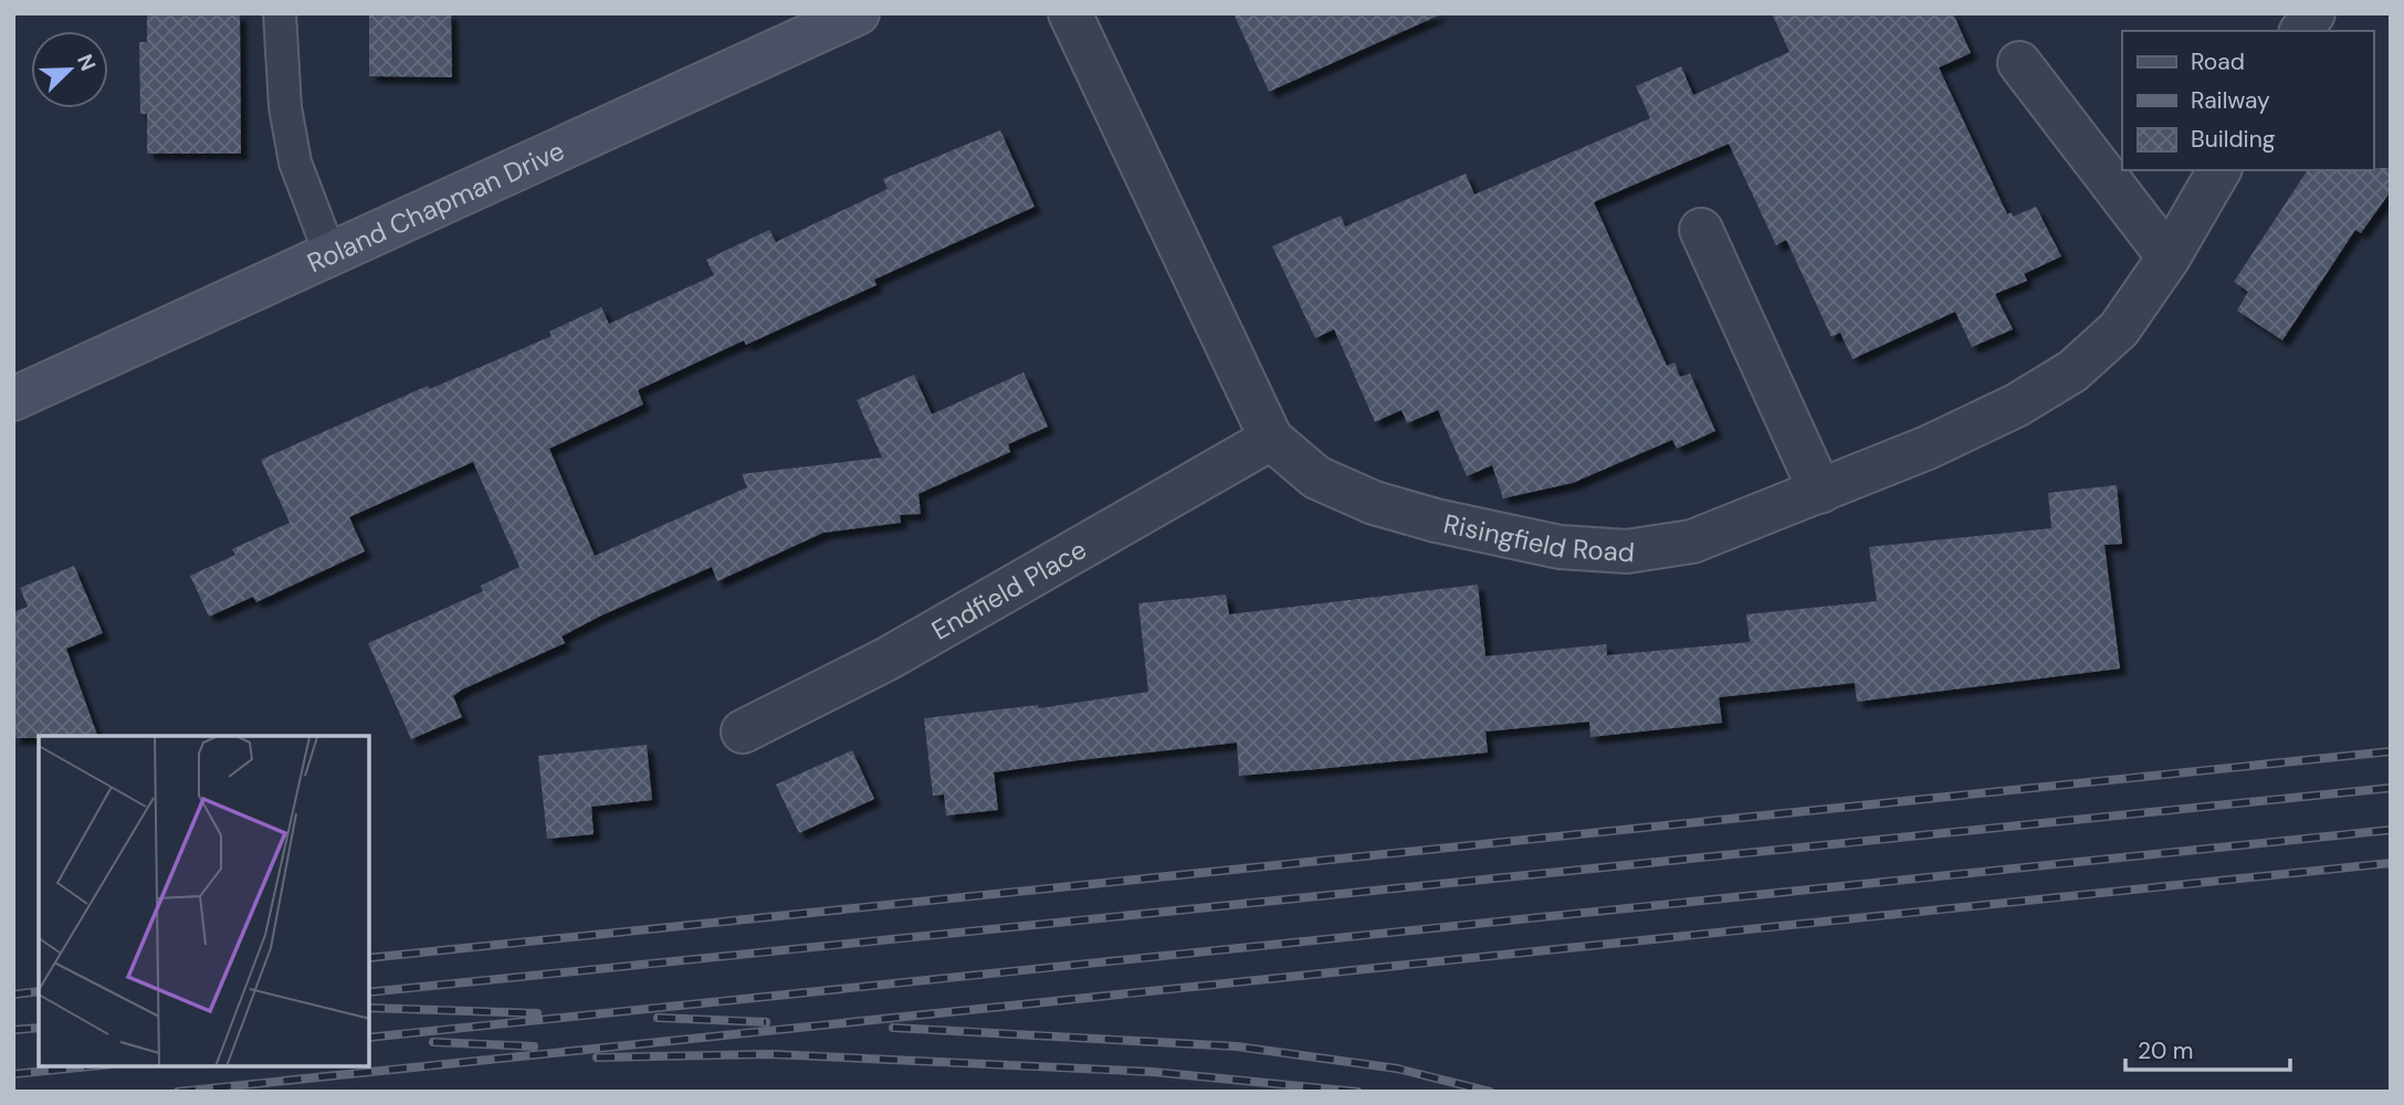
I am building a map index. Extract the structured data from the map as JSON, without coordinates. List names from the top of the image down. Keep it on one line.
{"streets":{"street":["Roland Chapman Drive","Risingfield Road","Endfield Place"]},"crossings":[["Risingfield Road","Endfield Place"]],"legend":["Road","Railway","Building"],"scale_bar":"20 m","north":"top right"}
